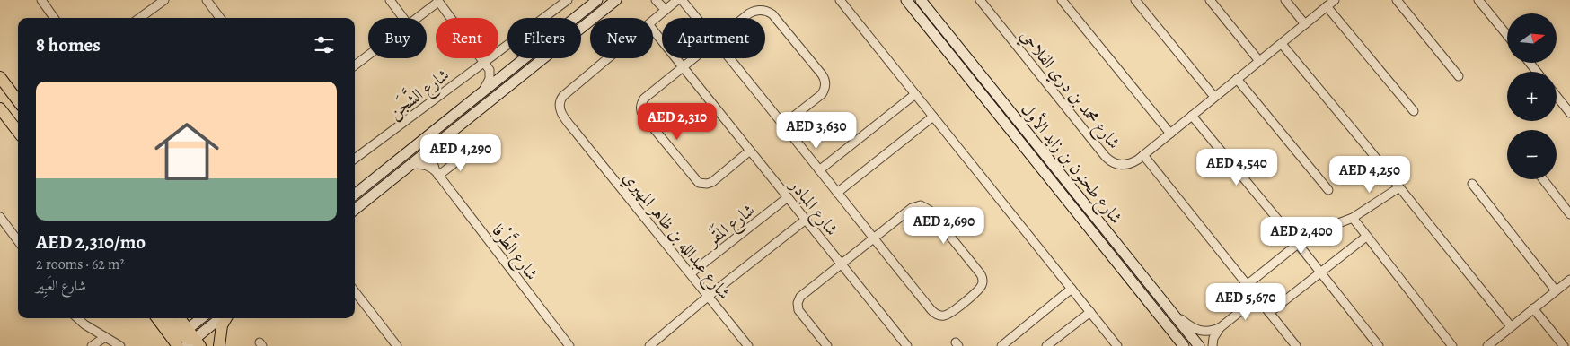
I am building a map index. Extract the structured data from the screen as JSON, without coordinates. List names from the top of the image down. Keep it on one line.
{"streets":{"street":["شارع محمد بن دري الفلاحي","شارع الشَّجَن","شارع طحنون بن زايد الأول","شارع المبادر","شارع المَقَر","شارع عبدالله بن ظاهر المهيري","شارع الطَّرْفا"]},"crossings":[["شارع المبادر","شارع المَقَر"],["شارع المَقَر","شارع عبدالله بن ظاهر المهيري"]],"north":"right","page":{"map_buttons":["+","−"],"chip":["Buy","Rent","Filters","New","Apartment"],"heading":"8 homes","list":[{"name":"AED 2,310/mo","note":"2 rooms · 62 m² · شارع العَبِير"}],"price":["AED 2,310","AED 3,630","AED 4,290","AED 4,540","AED 4,250","AED 2,690","AED 2,400","AED 5,670"]}}
